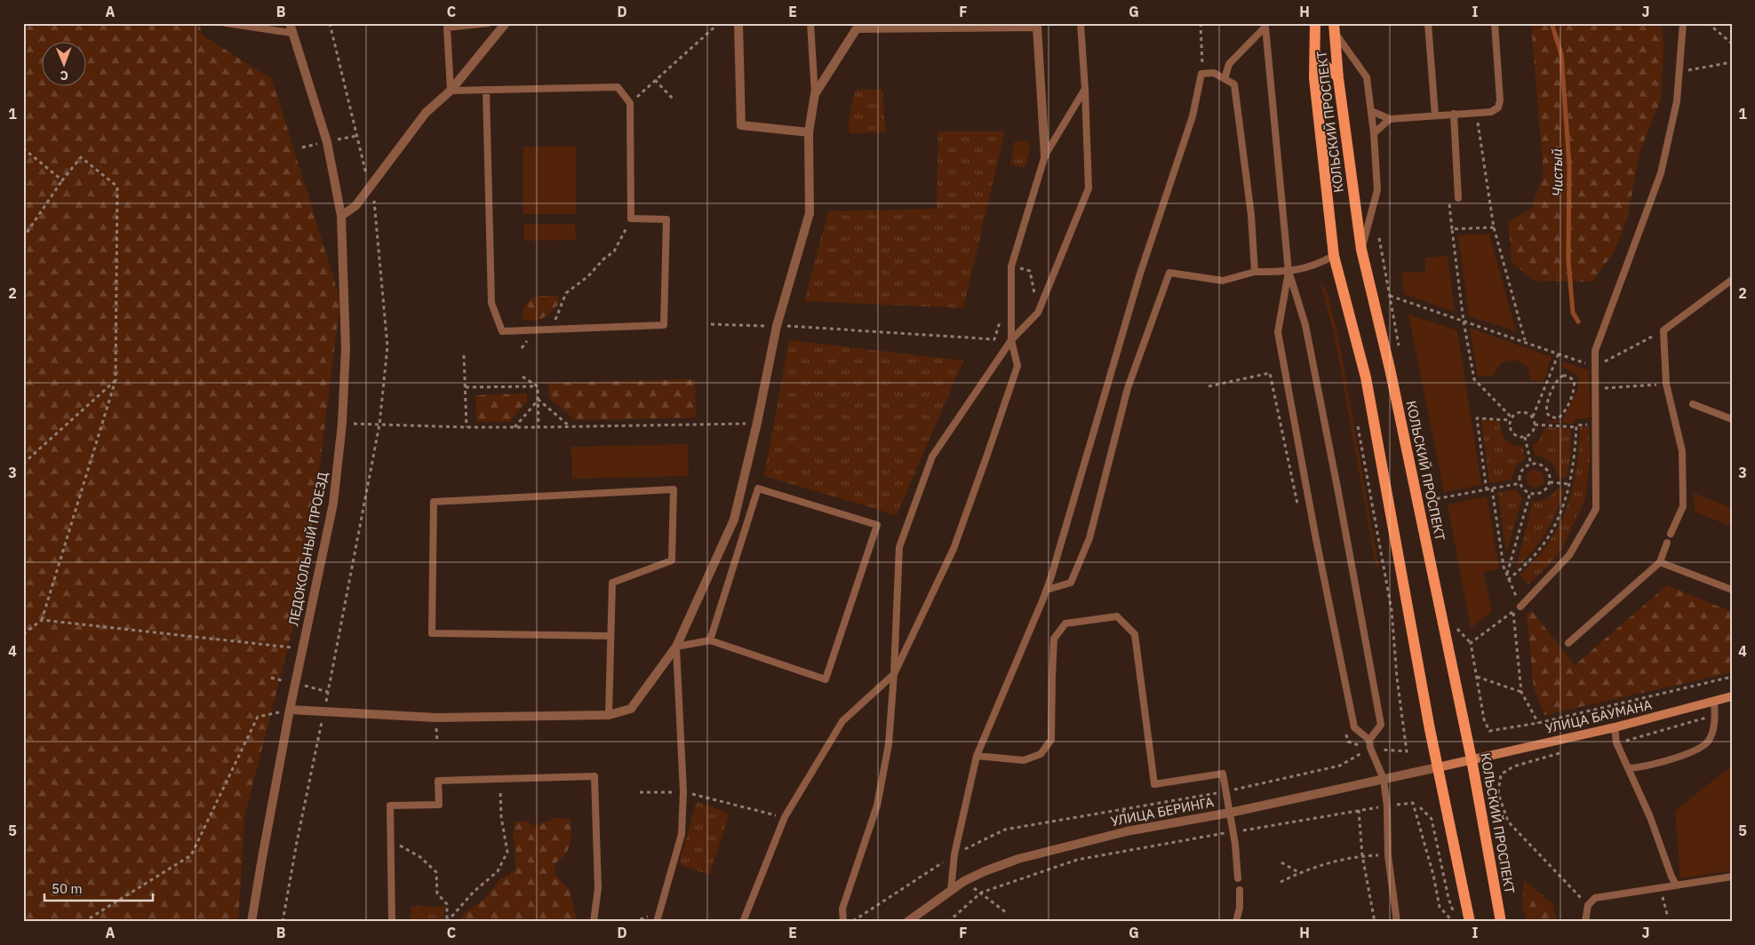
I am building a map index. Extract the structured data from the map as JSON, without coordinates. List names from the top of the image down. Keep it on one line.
{"streets":{"main road":["КОЛЬСКИЙ ПРОСПЕКТ"],"street":["ЛЕДОКОЛЬНЫЙ ПРОЕЗД","УЛИЦА БАУМАНА","УЛИЦА БЕРИНГА"]},"crossings":[["КОЛЬСКИЙ ПРОСПЕКТ","УЛИЦА БАУМАНА"],["КОЛЬСКИЙ ПРОСПЕКТ","УЛИЦА БЕРИНГА"],["УЛИЦА БАУМАНА","УЛИЦА БЕРИНГА"]],"water":["Чистый"],"scale_bar":"50 m","north":"bottom","grid":{"columns":["A","B","C","D","E","F","G","H","I","J"],"rows":["1","2","3","4","5"]}}
